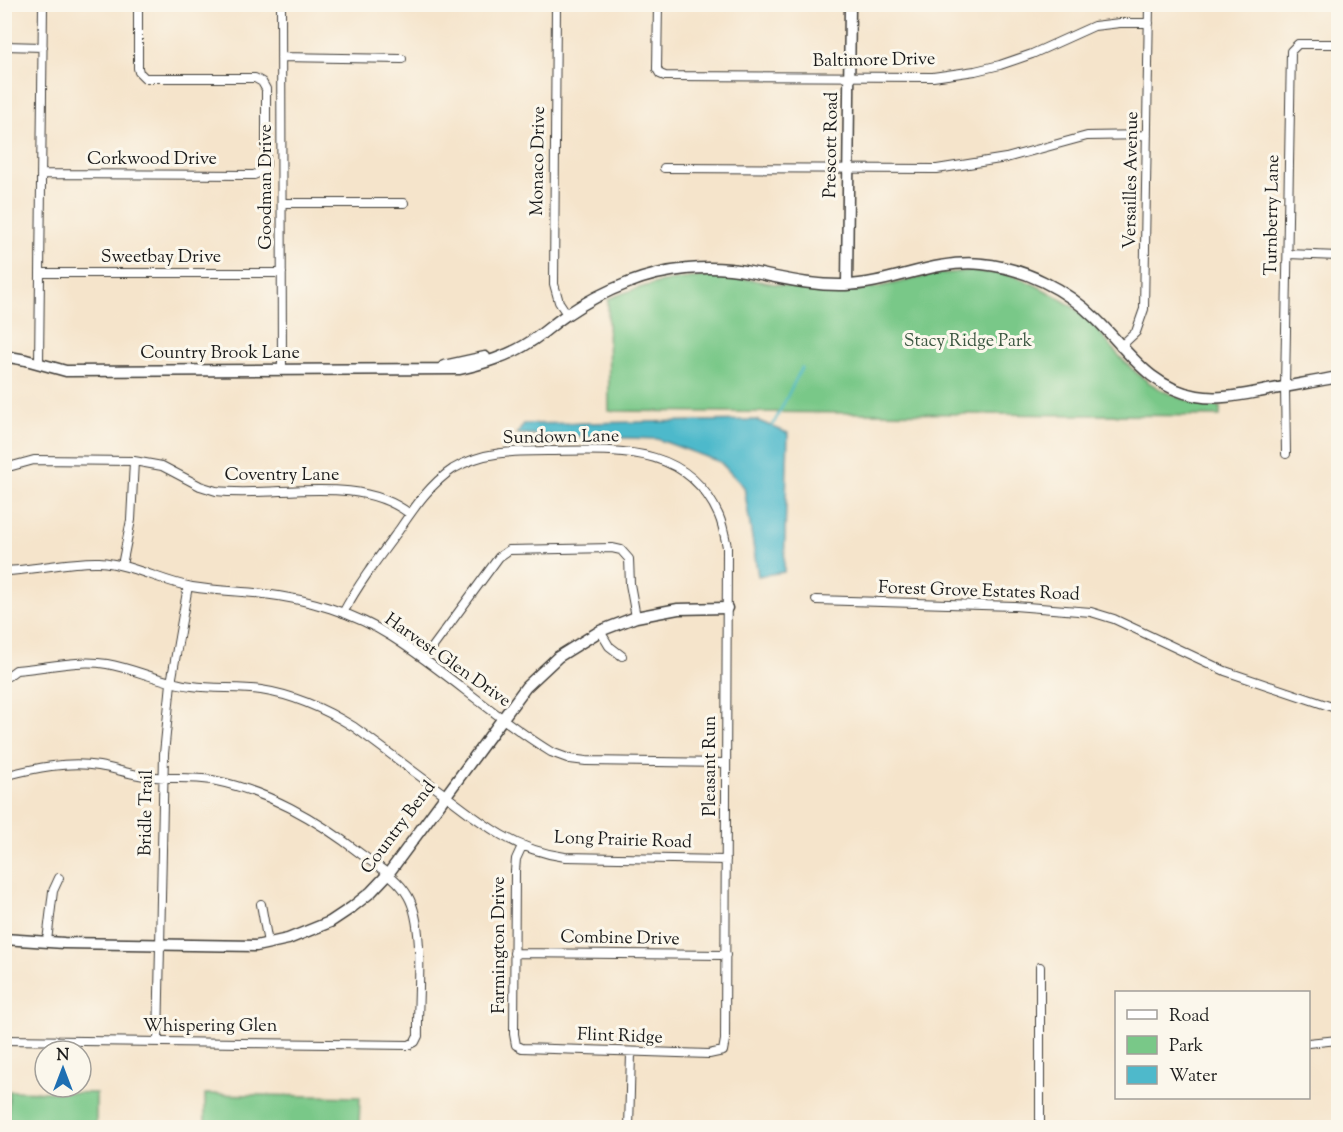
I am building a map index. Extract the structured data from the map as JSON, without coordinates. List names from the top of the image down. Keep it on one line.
{"streets":{"street":["Baltimore Drive","Prescott Road","Corkwood Drive","Monaco Drive","Versailles Avenue","Goodman Drive","Turnberry Lane","Sweetbay Drive","Country Brook Lane","Sundown Lane","Coventry Lane","Forest Grove Estates Road","Harvest Glen Drive","Pleasant Run","Bridle Trail","Country Bend","Long Prairie Road","Combine Drive","Farmington Drive","Whispering Glen","Flint Ridge"]},"crossings":[["Baltimore Drive","Prescott Road"],["Baltimore Drive","Versailles Avenue"],["Prescott Road","Country Brook Lane"],["Monaco Drive","Country Brook Lane"],["Versailles Avenue","Country Brook Lane"],["Goodman Drive","Sweetbay Drive"],["Goodman Drive","Country Brook Lane"],["Turnberry Lane","Country Brook Lane"],["Sundown Lane","Coventry Lane"],["Sundown Lane","Harvest Glen Drive"],["Sundown Lane","Pleasant Run"],["Harvest Glen Drive","Pleasant Run"],["Harvest Glen Drive","Bridle Trail"],["Harvest Glen Drive","Country Bend"],["Pleasant Run","Country Bend"],["Pleasant Run","Long Prairie Road"],["Pleasant Run","Combine Drive"],["Pleasant Run","Flint Ridge"],["Bridle Trail","Country Bend"],["Bridle Trail","Long Prairie Road"],["Bridle Trail","Whispering Glen"],["Country Bend","Long Prairie Road"],["Country Bend","Whispering Glen"],["Long Prairie Road","Farmington Drive"],["Combine Drive","Farmington Drive"],["Farmington Drive","Flint Ridge"]],"parks":["Stacy Ridge Park"],"legend":["Road","Park","Water"],"north":"top"}
